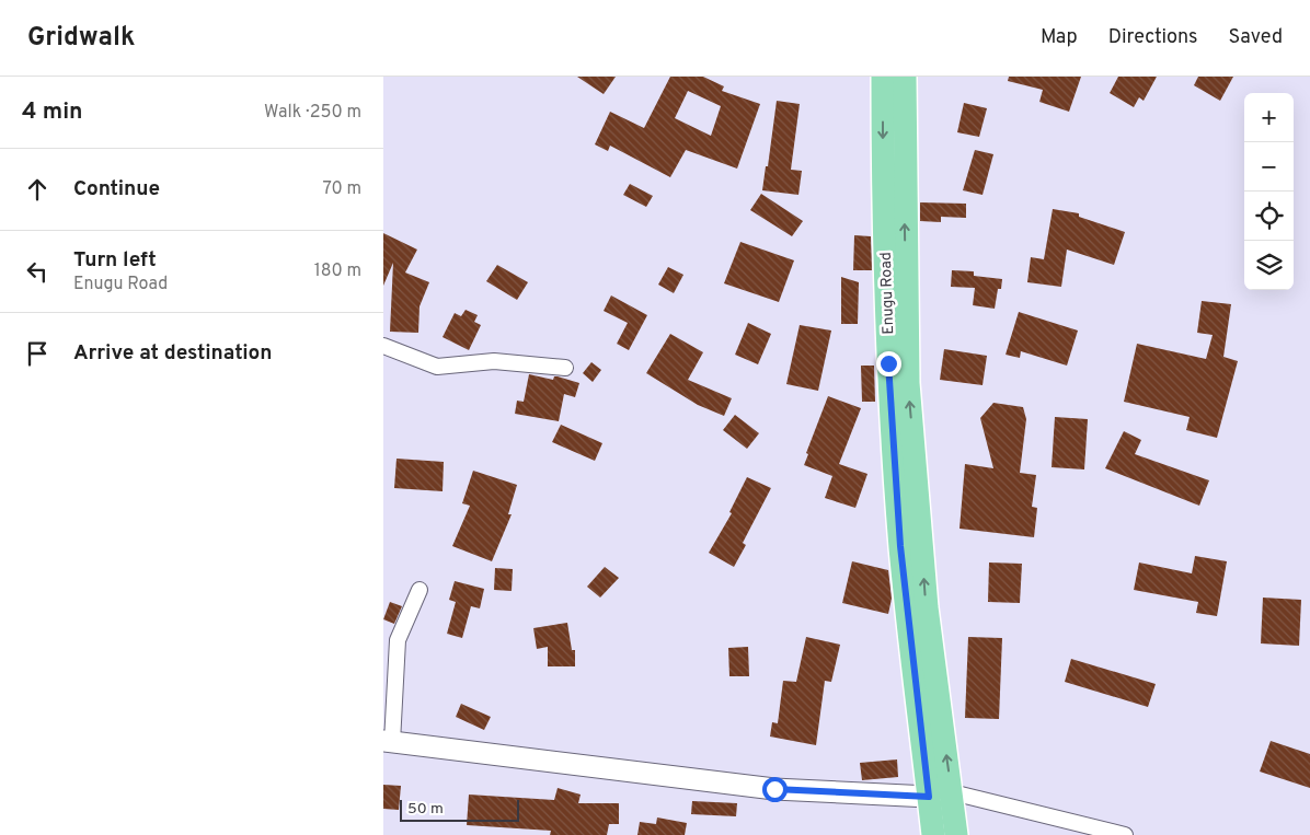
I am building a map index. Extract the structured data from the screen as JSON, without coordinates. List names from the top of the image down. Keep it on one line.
{"streets":{"main road":["Enugu Road"]},"scale_bar":"50 m","page":{"header":"Gridwalk","nav":["Map","Directions","Saved"],"heading":["4 min","Walk · 250 m"],"map_buttons":["+","−"],"list":[["Continue","70 m"],["Turn left","Enugu Road","180 m"],"Arrive at destination"],"scale":"50 m"}}
